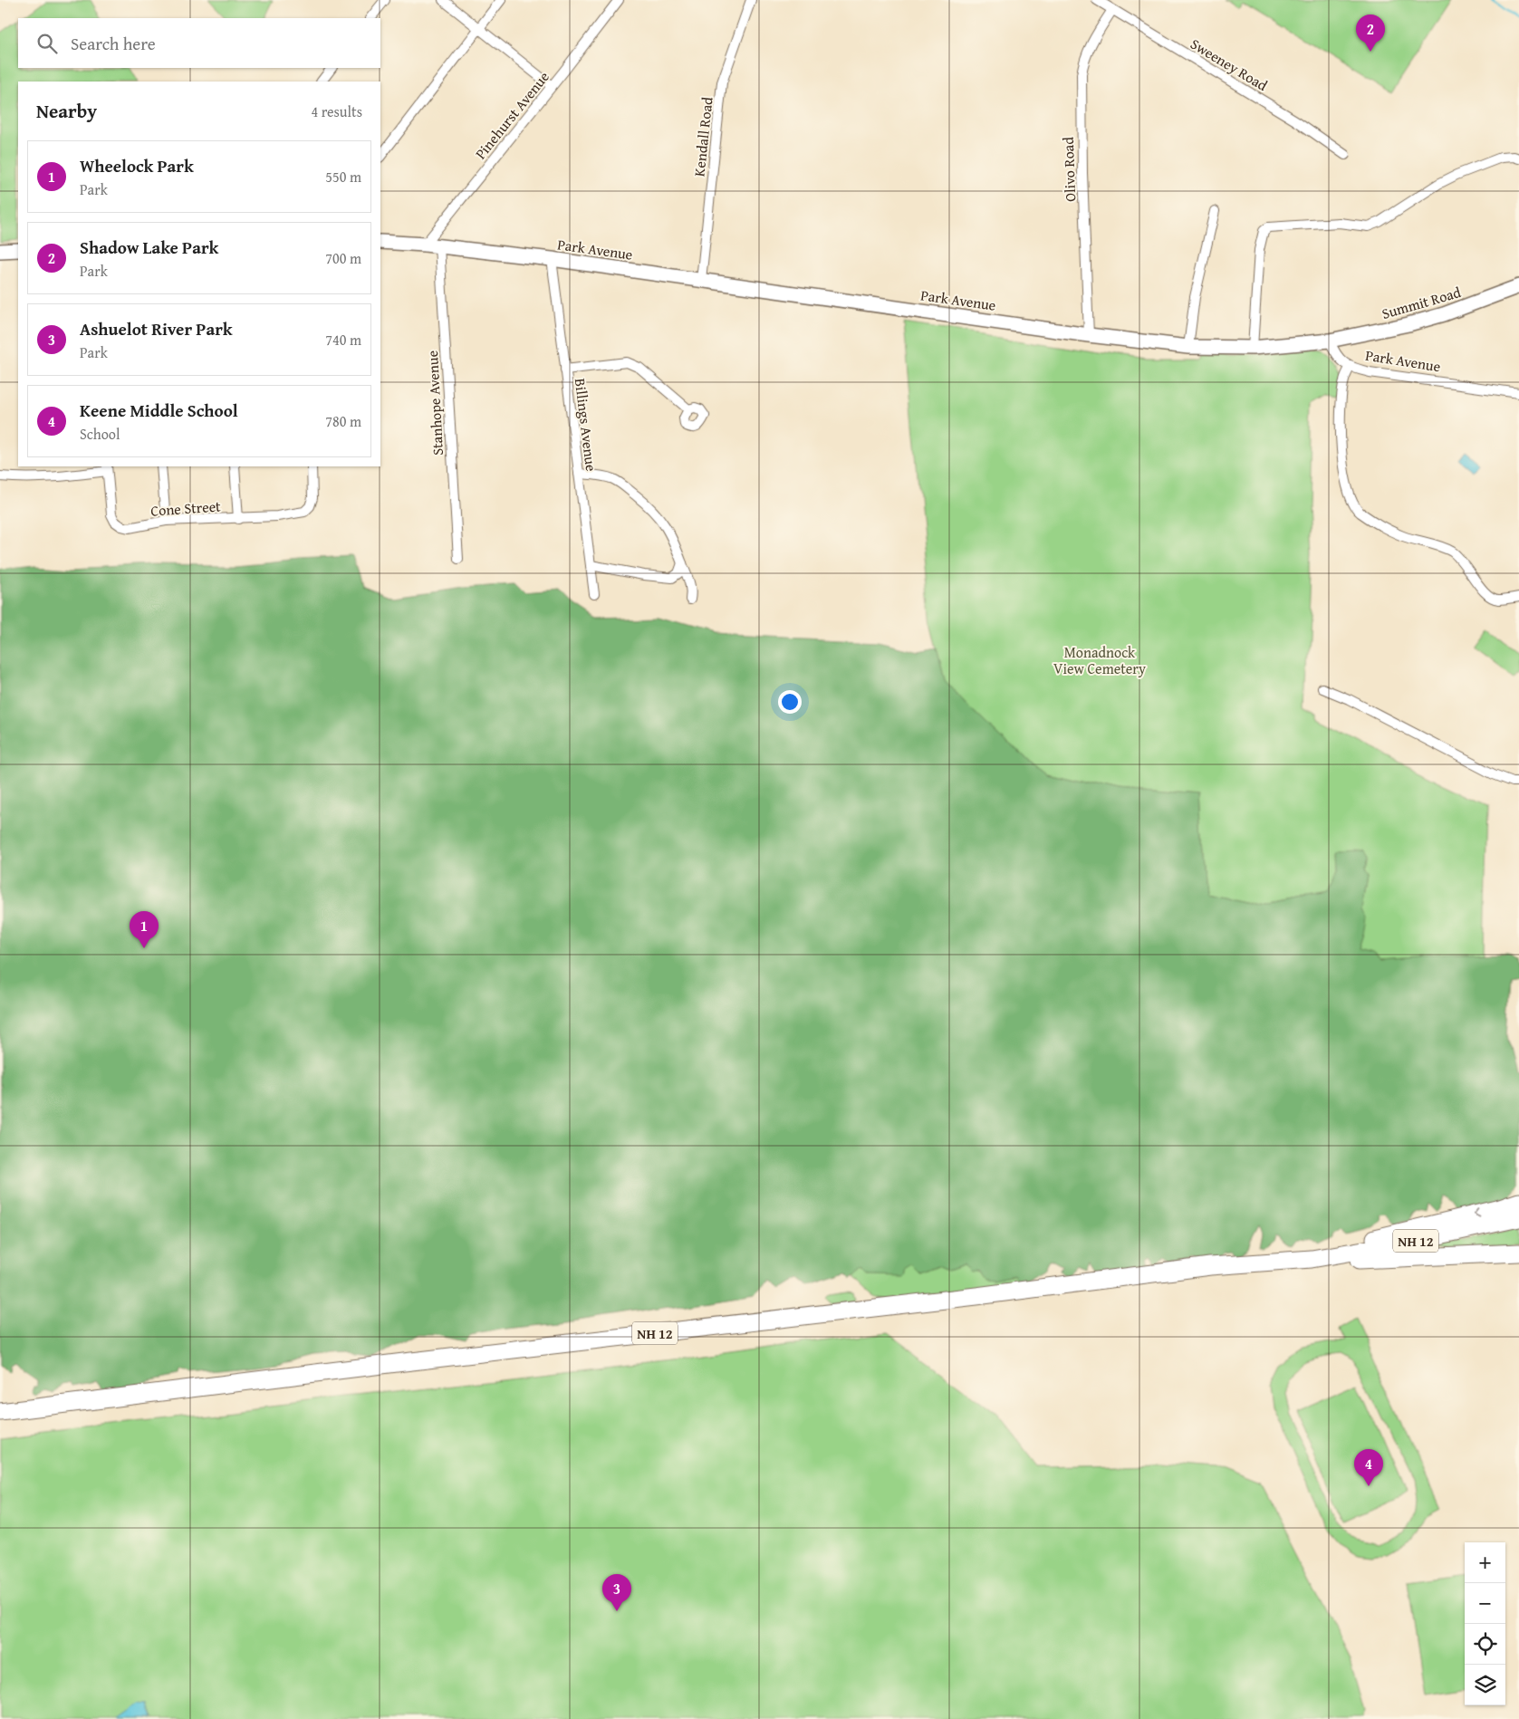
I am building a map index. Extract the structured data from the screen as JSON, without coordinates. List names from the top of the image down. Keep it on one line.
{"streets":{"highway":["NH 12"],"street":["Sweeney Road","Pinehurst Avenue","Kendall Road","Olivo Road","Park Avenue","Summit Road","Stanhope Avenue","Billings Avenue","Cone Street"]},"crossings":[["Sweeney Road","Olivo Road"],["Pinehurst Avenue","Park Avenue"],["Kendall Road","Park Avenue"],["Olivo Road","Park Avenue"],["Park Avenue","Summit Road"],["Park Avenue","Stanhope Avenue"],["Park Avenue","Billings Avenue"]],"parks":["Monadnock View Cemetery"],"page":{"pins":["2","1","4","3"],"search":"Search here","heading":["Nearby","4 results"],"list":[{"mark":"1","name":"Wheelock Park","note":"Park","value":"550 m"},{"mark":"2","name":"Shadow Lake Park","note":"Park","value":"700 m"},{"mark":"3","name":"Ashuelot River Park","note":"Park","value":"740 m"},{"mark":"4","name":"Keene Middle School","note":"School","value":"780 m"}],"map_buttons":["+","−"]}}
